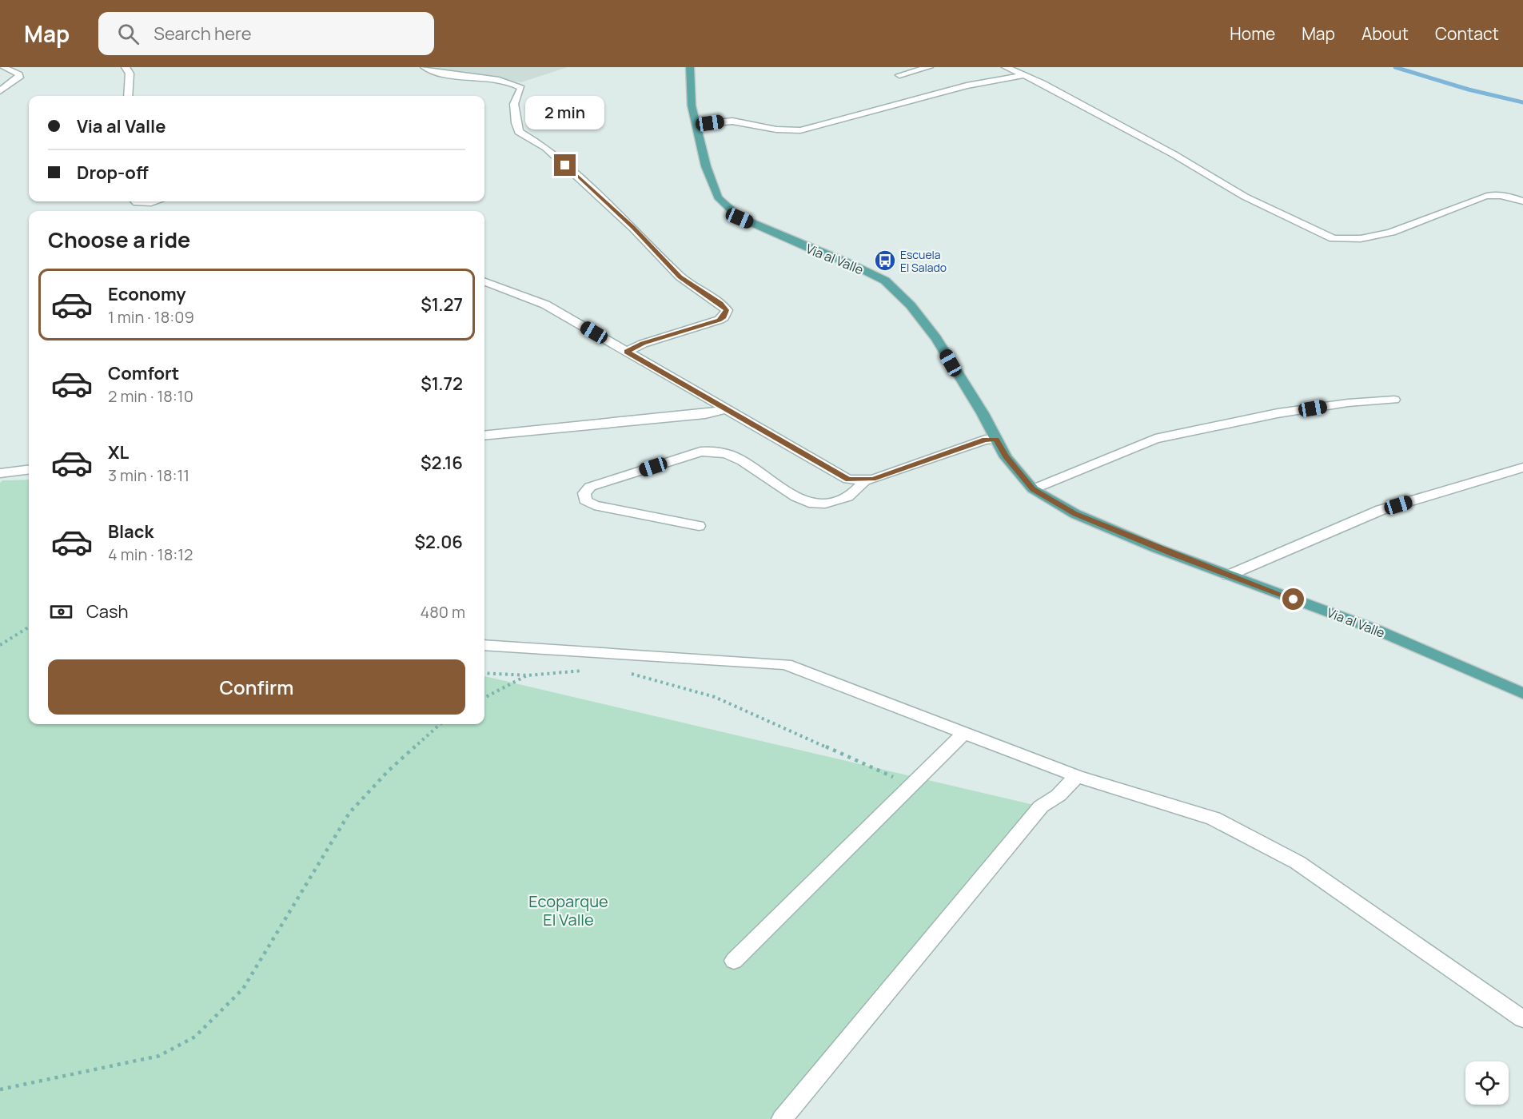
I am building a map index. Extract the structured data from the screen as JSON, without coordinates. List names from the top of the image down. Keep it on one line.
{"streets":{"main road":["Via al Valle"]},"parks":["Ecoparque El Valle"],"places":{"bus stop":["Escuela El Salado"]},"page":{"header":"Map","search":"Search here","nav":["Home","Map","About","Contact"],"bubble":"2 min","banner":["Via al Valle","Drop-off"],"heading":"Choose a ride","list":[{"name":"Economy","note":"1 min · 18:09","value":"$1.27"},{"name":"Comfort","note":"2 min · 18:10","value":"$1.72"},{"name":"XL","note":"3 min · 18:11","value":"$2.16"},{"name":"Black","note":"4 min · 18:12","value":"$2.06"}],"pay":["Cash","480 m"],"buttons":"Confirm"}}
